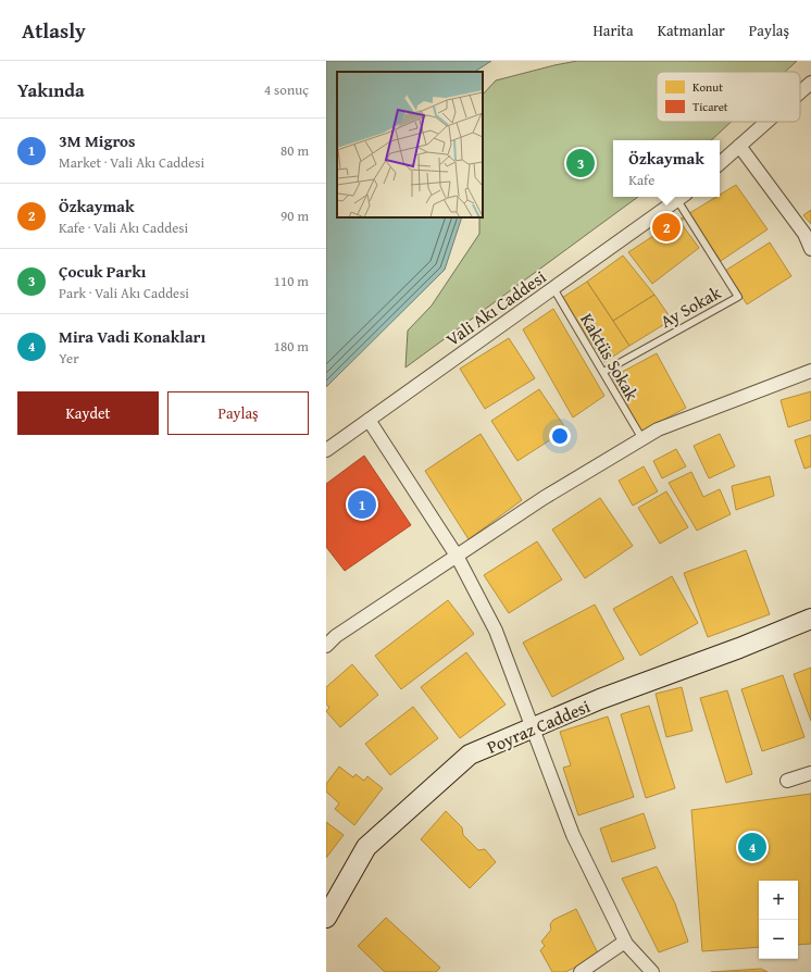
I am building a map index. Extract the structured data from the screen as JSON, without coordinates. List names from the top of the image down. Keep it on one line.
{"streets":{"street":["Vali Akı Caddesi","Poyraz Caddesi"],"lane":["Ay Sokak","Kaktüs Sokak"]},"crossings":[["Ay Sokak","Vali Akı Caddesi"],["Ay Sokak","Kaktüs Sokak"],["Vali Akı Caddesi","Kaktüs Sokak"]],"legend":["Konut","Ticaret"],"page":{"header":"Atlasly","nav":["Harita","Katmanlar","Paylaş"],"heading":["Yakında","4 sonuç"],"list":[{"mark":"1","name":"3M Migros","note":"Market · Vali Akı Caddesi","value":"80 m"},{"mark":"2","name":"Özkaymak","note":"Kafe · Vali Akı Caddesi","value":"90 m"},{"mark":"3","name":"Çocuk Parkı","note":"Park · Vali Akı Caddesi","value":"110 m"},{"mark":"4","name":"Mira Vadi Konakları","note":"Yer","value":"180 m"}],"popup":["Özkaymak","Kafe"],"pins":["3","2","1","4"],"buttons":["Kaydet","Paylaş"],"map_buttons":["+","−"]}}
